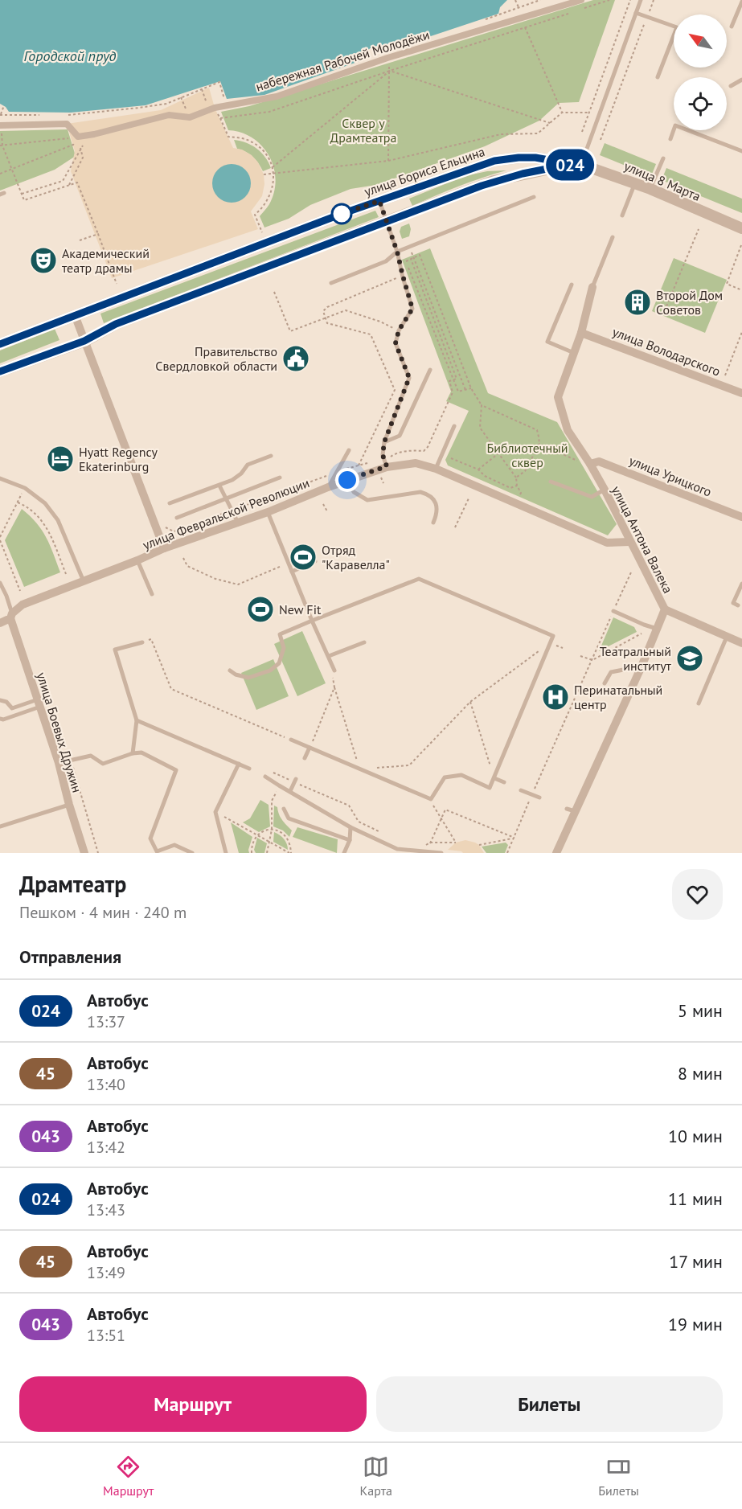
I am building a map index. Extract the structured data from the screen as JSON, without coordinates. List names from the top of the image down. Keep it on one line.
{"streets":{"street":["набережная Рабочей Молодёжи","улица Бориса Ельцина","улица 8 Марта","улица Володарского","улица Урицкого","улица Февральской Революции","улица Антона Валека","улица Боевых Дружин"]},"crossings":[["улица Бориса Ельцина","улица 8 Марта"],["улица Володарского","улица Антона Валека"],["улица Урицкого","улица Антона Валека"],["улица Февральской Революции","улица Антона Валека"],["улица Февральской Революции","улица Боевых Дружин"]],"water":["Городской пруд"],"parks":["Сквер у Драмтеатра","Библиотечный сквер"],"places":{"theatre":["Академический театр драмы"],"building":["Второй Дом Советов"],"public building":["Правительство Свердловкой области"],"hotel":["Hyatt Regency Ekaterinburg"],"sports":["Отряд \"Каравелла\"","New Fit"],"school or university":["Театральный институт"],"hospital":["Перинатальный центр"]},"lines":["bus line 024"],"north":"top left","page":{"on_map":"024","heading":[["Драмтеатр","Пешком · 4 мин · 240 m"],"Отправления"],"list":[{"mark":"024","name":"Автобус","note":"13:37","value":"5 мин"},{"mark":"45","name":"Автобус","note":"13:40","value":"8 мин"},{"mark":"043","name":"Автобус","note":"13:42","value":"10 мин"},{"mark":"024","name":"Автобус","note":"13:43","value":"11 мин"},{"mark":"45","name":"Автобус","note":"13:49","value":"17 мин"},{"mark":"043","name":"Автобус","note":"13:51","value":"19 мин"}],"buttons":["Маршрут","Билеты"],"tabs":["Маршрут","Карта","Билеты"]}}
